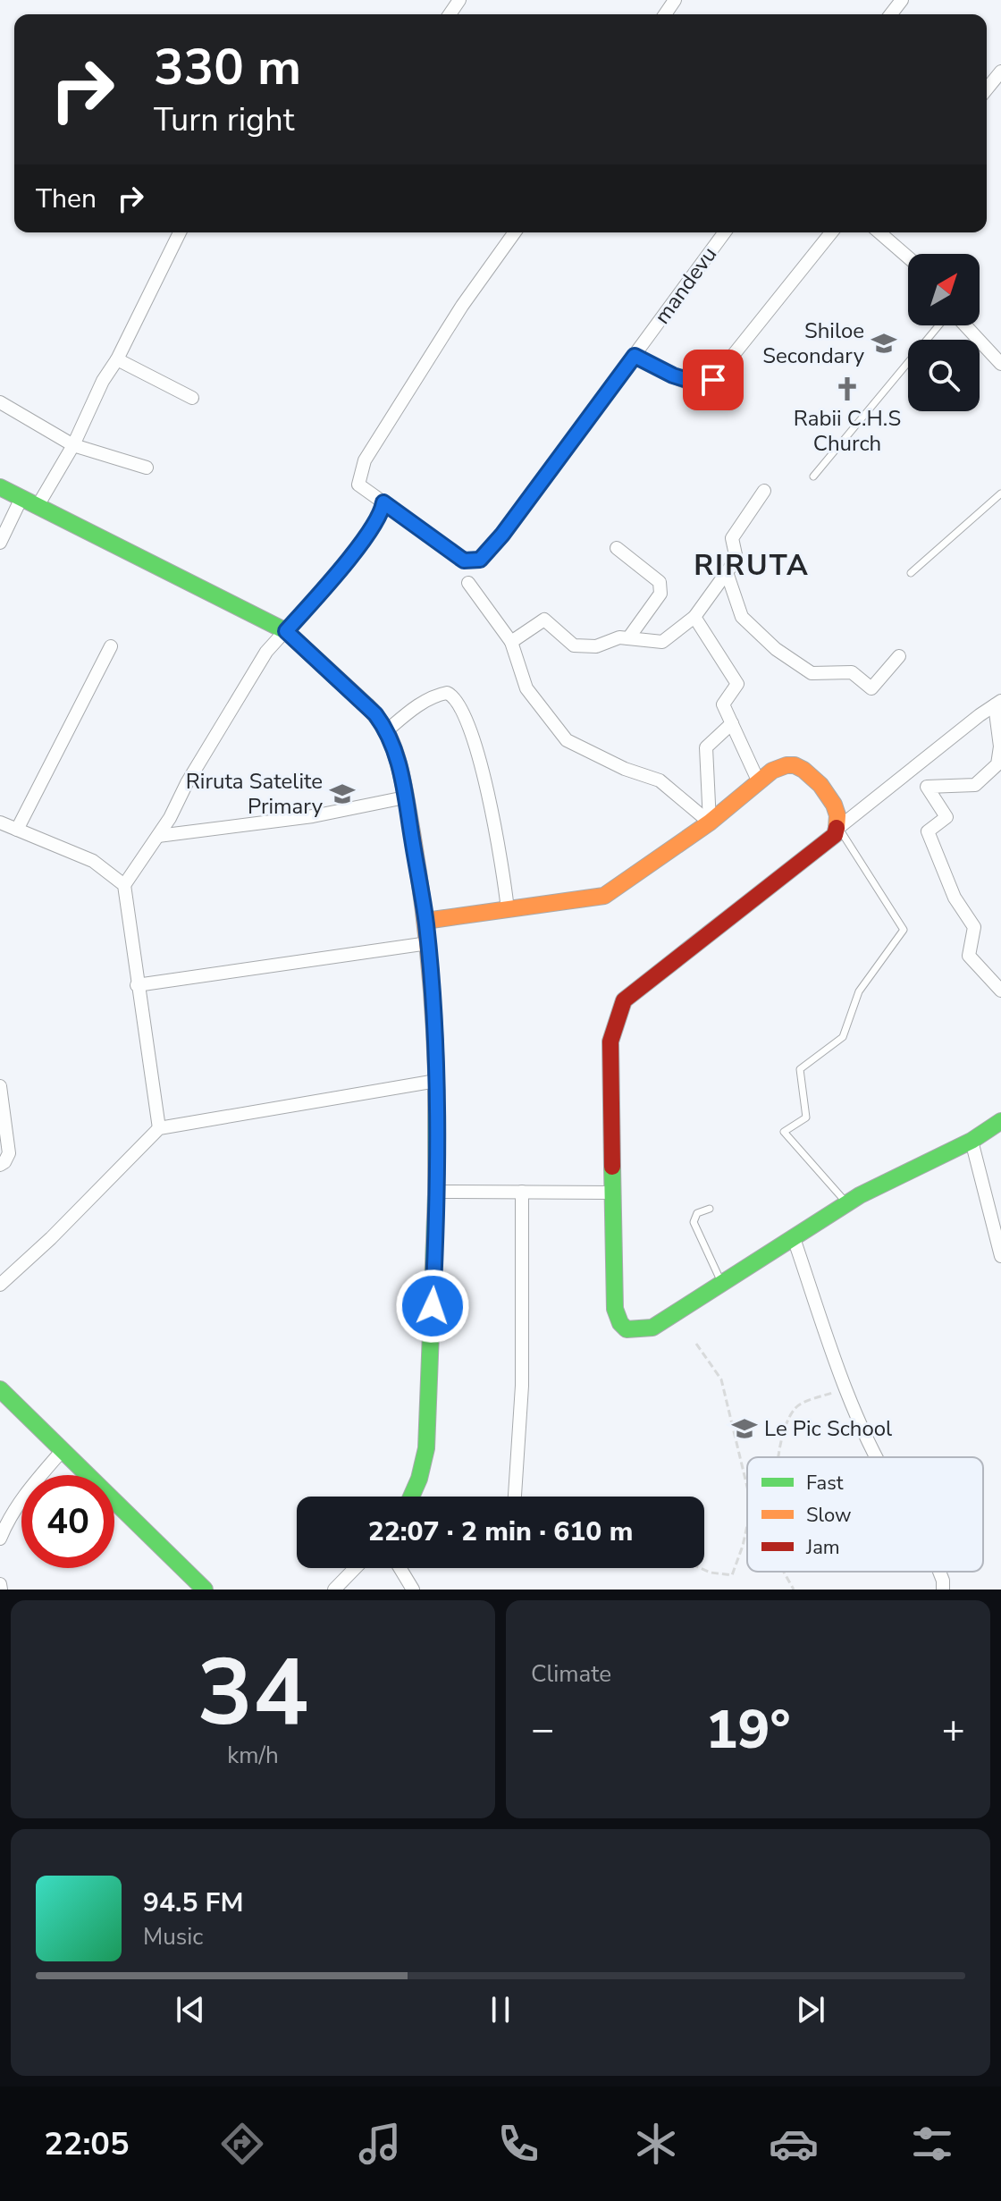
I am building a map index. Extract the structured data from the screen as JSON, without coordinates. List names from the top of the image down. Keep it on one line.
{"streets":{"street":["mandevu"]},"districts":["RIRUTA"],"places":{"school or university":["Shiloe Secondary","Riruta Satelite Primary","Le Pic School"],"church":["Rabii C.H.S Church"]},"legend":["Fast","Slow","Jam"],"north":"top right","page":{"turn":["330 m","Turn right"],"then":"Then","limit":"40","trip":"22:07 · 2 min · 610 m","tile":[["34","km/h"],"Climate"],"heat":["−","19°","+"],"song":["94.5 FM","Music"],"tabs":"22:05"}}
